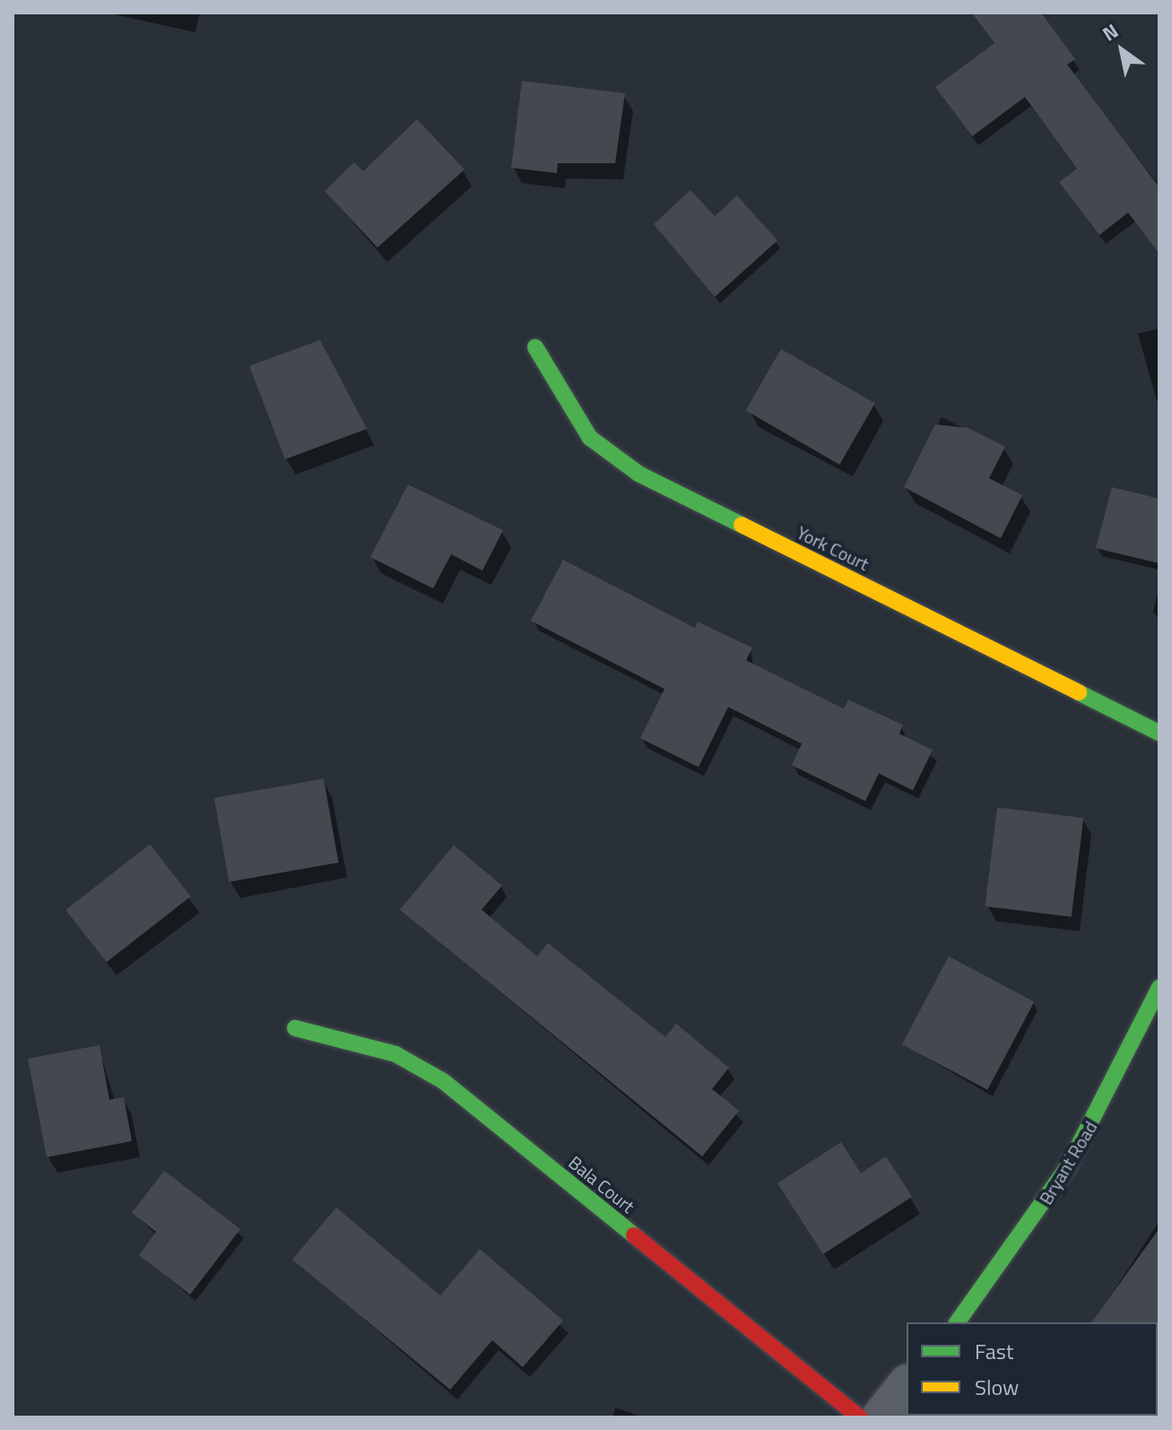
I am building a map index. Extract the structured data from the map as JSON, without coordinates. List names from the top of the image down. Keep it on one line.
{"streets":{"street":["York Court","Bryant Road","Bala Court"]},"legend":["Fast","Slow"],"north":"top left"}
